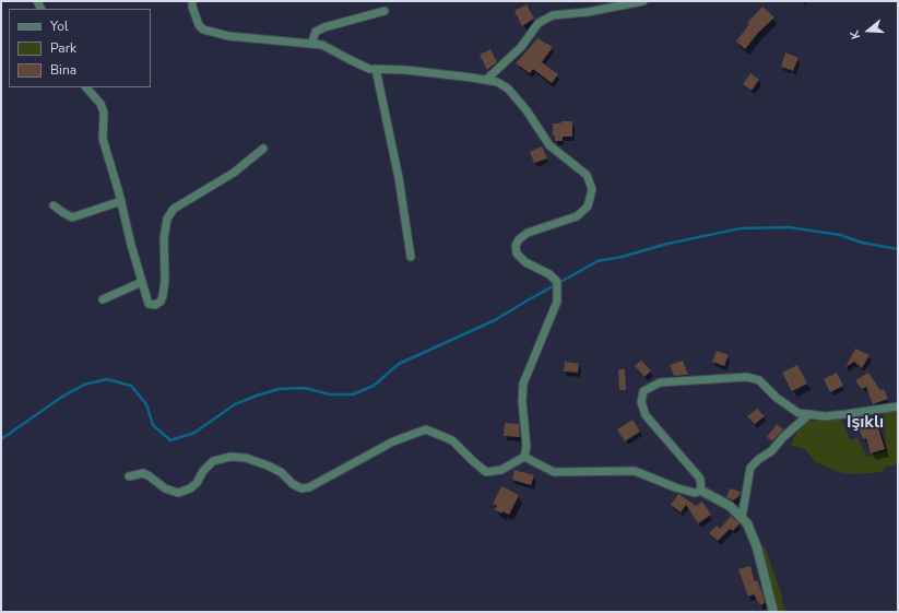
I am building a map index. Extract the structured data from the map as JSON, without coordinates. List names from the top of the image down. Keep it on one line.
{"districts":["Işıklı"],"legend":["Yol","Park","Bina"],"north":"left"}
